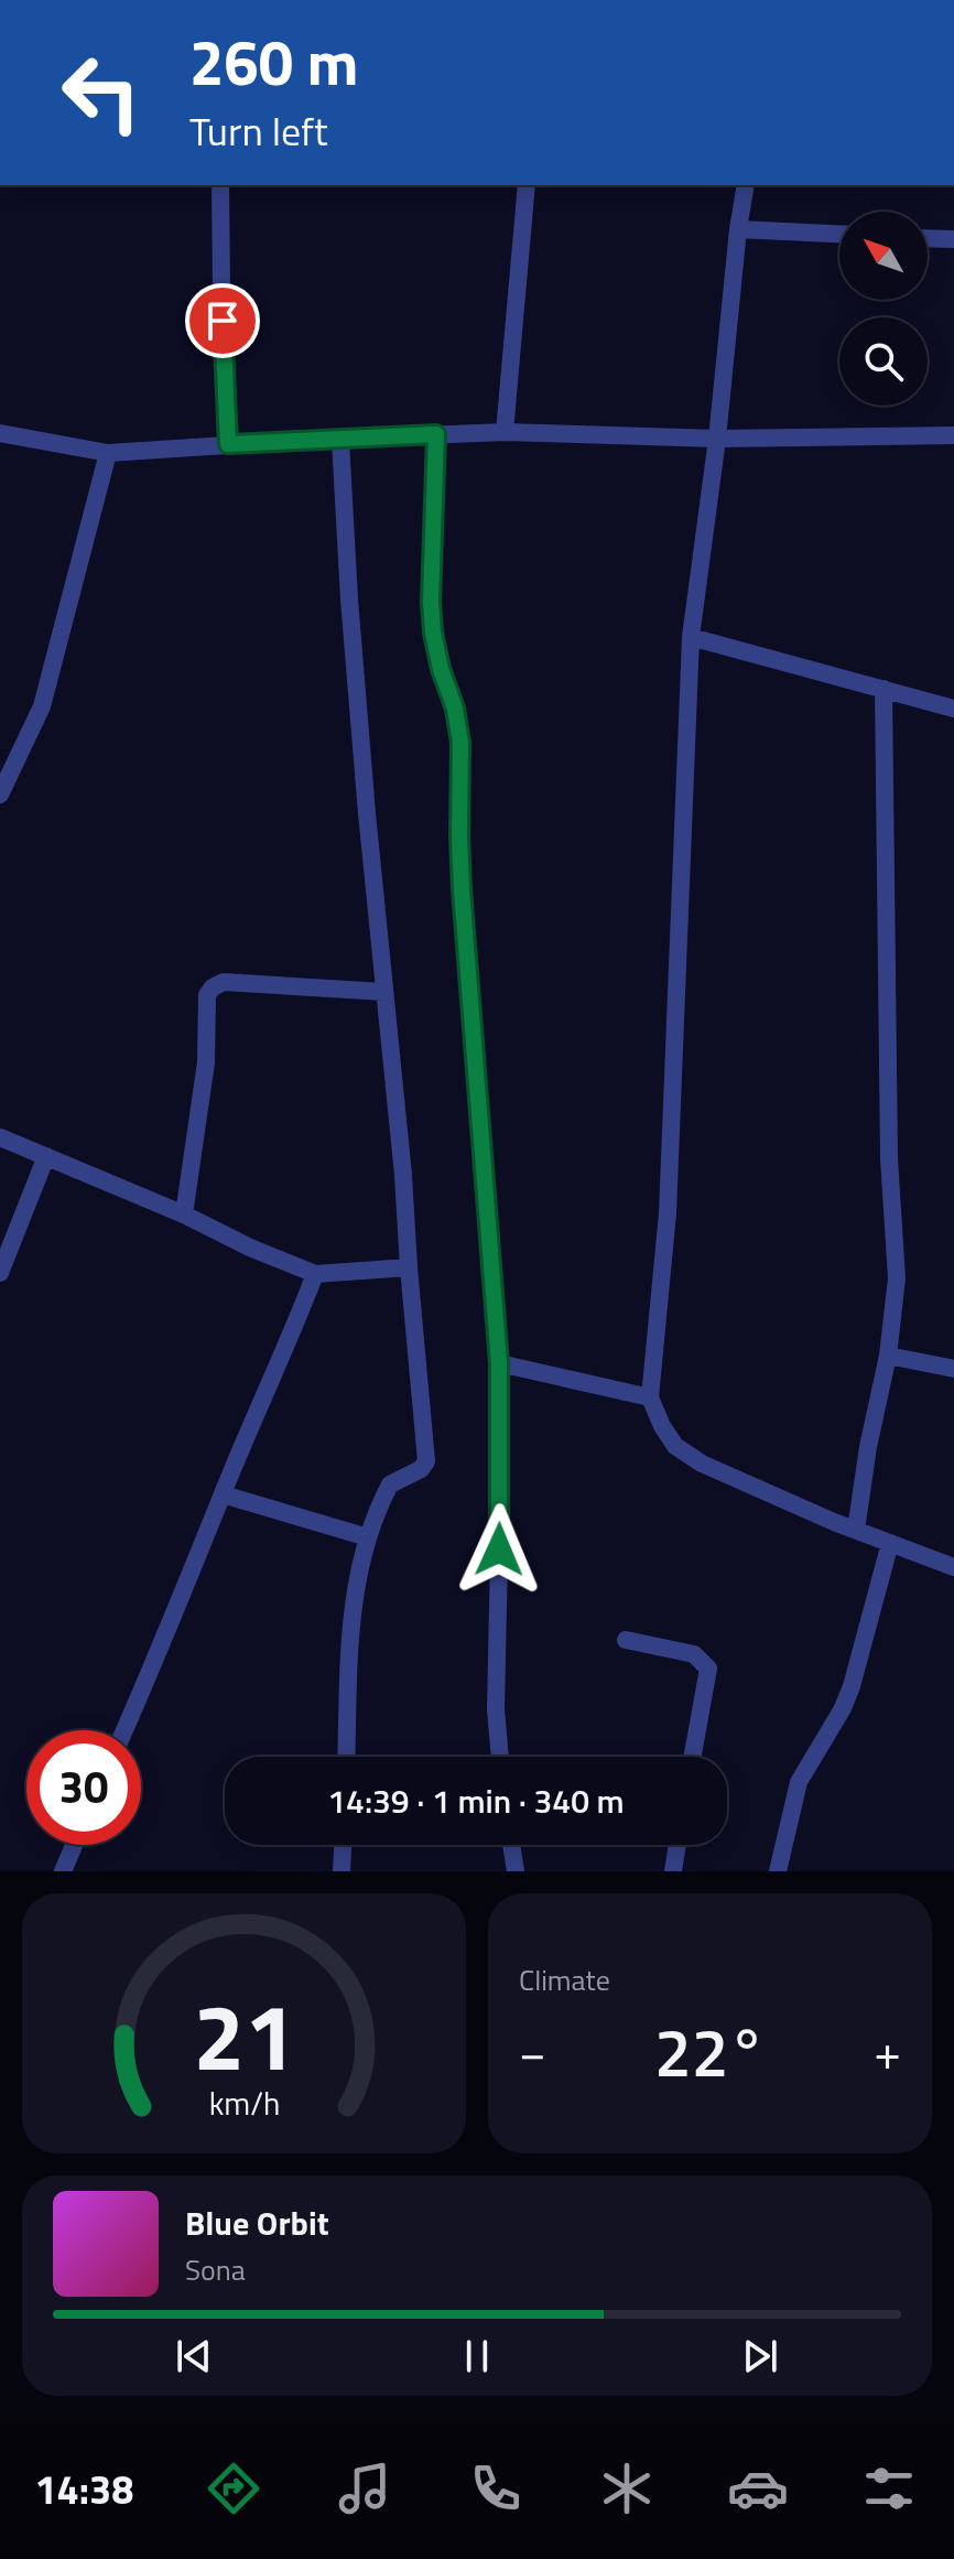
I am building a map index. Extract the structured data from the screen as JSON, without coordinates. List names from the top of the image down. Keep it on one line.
{"north":"top left","page":{"turn":["260 m","Turn left"],"limit":"30","trip":"14:39 · 1 min · 340 m","tile":"Climate","heat":["−","22°","+"],"song":["Blue Orbit","Sona"],"tabs":"14:38","gauge":["21","km/h"]}}
